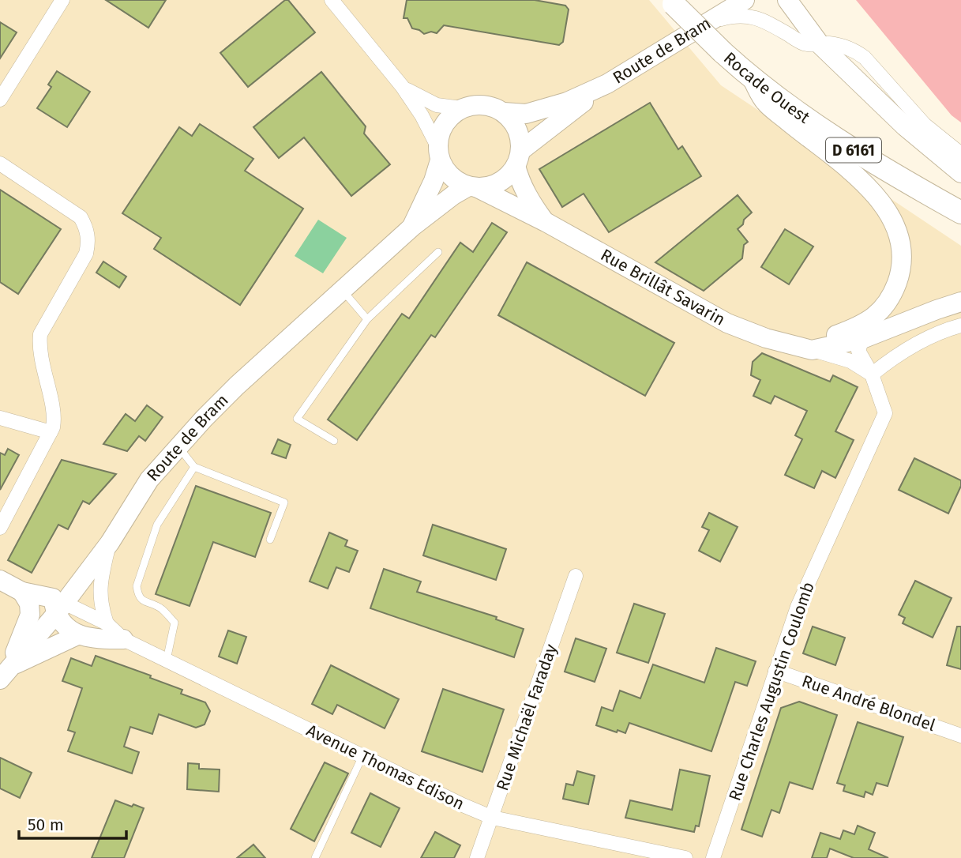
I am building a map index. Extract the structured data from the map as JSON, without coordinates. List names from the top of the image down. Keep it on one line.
{"streets":{"main road":["Route de Bram","Rocade Ouest","D 6161","Rue Brillât Savarin"],"street":["Rue Charles Augustin Coulomb","Rue André Blondel","Rue Michaël Faraday","Avenue Thomas Edison"]},"crossings":[["Route de Bram","Rue Brillât Savarin"],["Route de Bram","Avenue Thomas Edison"],["Rue Charles Augustin Coulomb","Rue André Blondel"],["Rue Michaël Faraday","Avenue Thomas Edison"]],"scale_bar":"50 m"}
